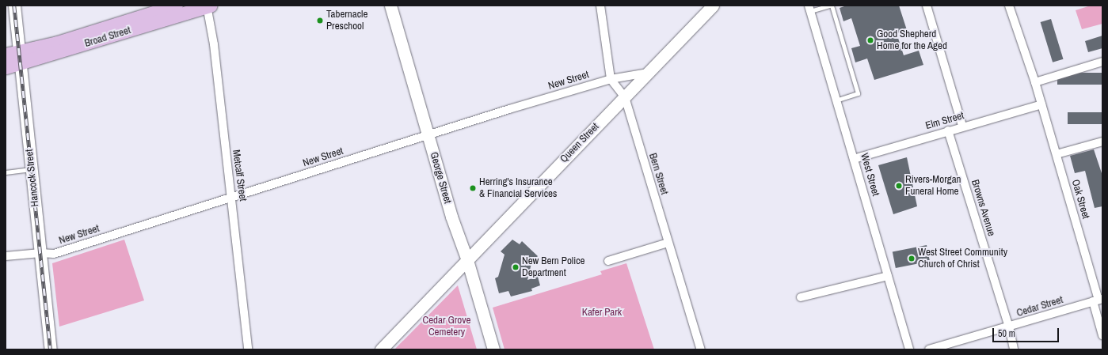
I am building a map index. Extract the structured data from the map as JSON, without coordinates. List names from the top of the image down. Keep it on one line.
{"streets":{"main road":["Broad Street"],"street":["New Street","Elm Street","Queen Street","Bern Street","West Street","Metcalf Street","Hancock Street","George Street","Oak Street","Browns Avenue","Cedar Street"]},"crossings":[["Broad Street","Metcalf Street"],["Broad Street","Hancock Street"],["New Street","Queen Street"],["New Street","Bern Street"],["New Street","Metcalf Street"],["New Street","Hancock Street"],["New Street","George Street"],["Elm Street","West Street"],["Elm Street","Oak Street"],["Elm Street","Browns Avenue"],["Queen Street","Bern Street"],["Queen Street","George Street"],["Oak Street","Cedar Street"],["Browns Avenue","Cedar Street"]],"parks":["Kafer Park","Cedar Grove Cemetery"],"places":["Tabernacle Preschool","Good Shepherd Home for the Aged","Rivers-Morgan Funeral Home","Herring's Insurance & Financial Services","West Street Community Church of Christ","New Bern Police Department"],"scale_bar":"50 m"}
